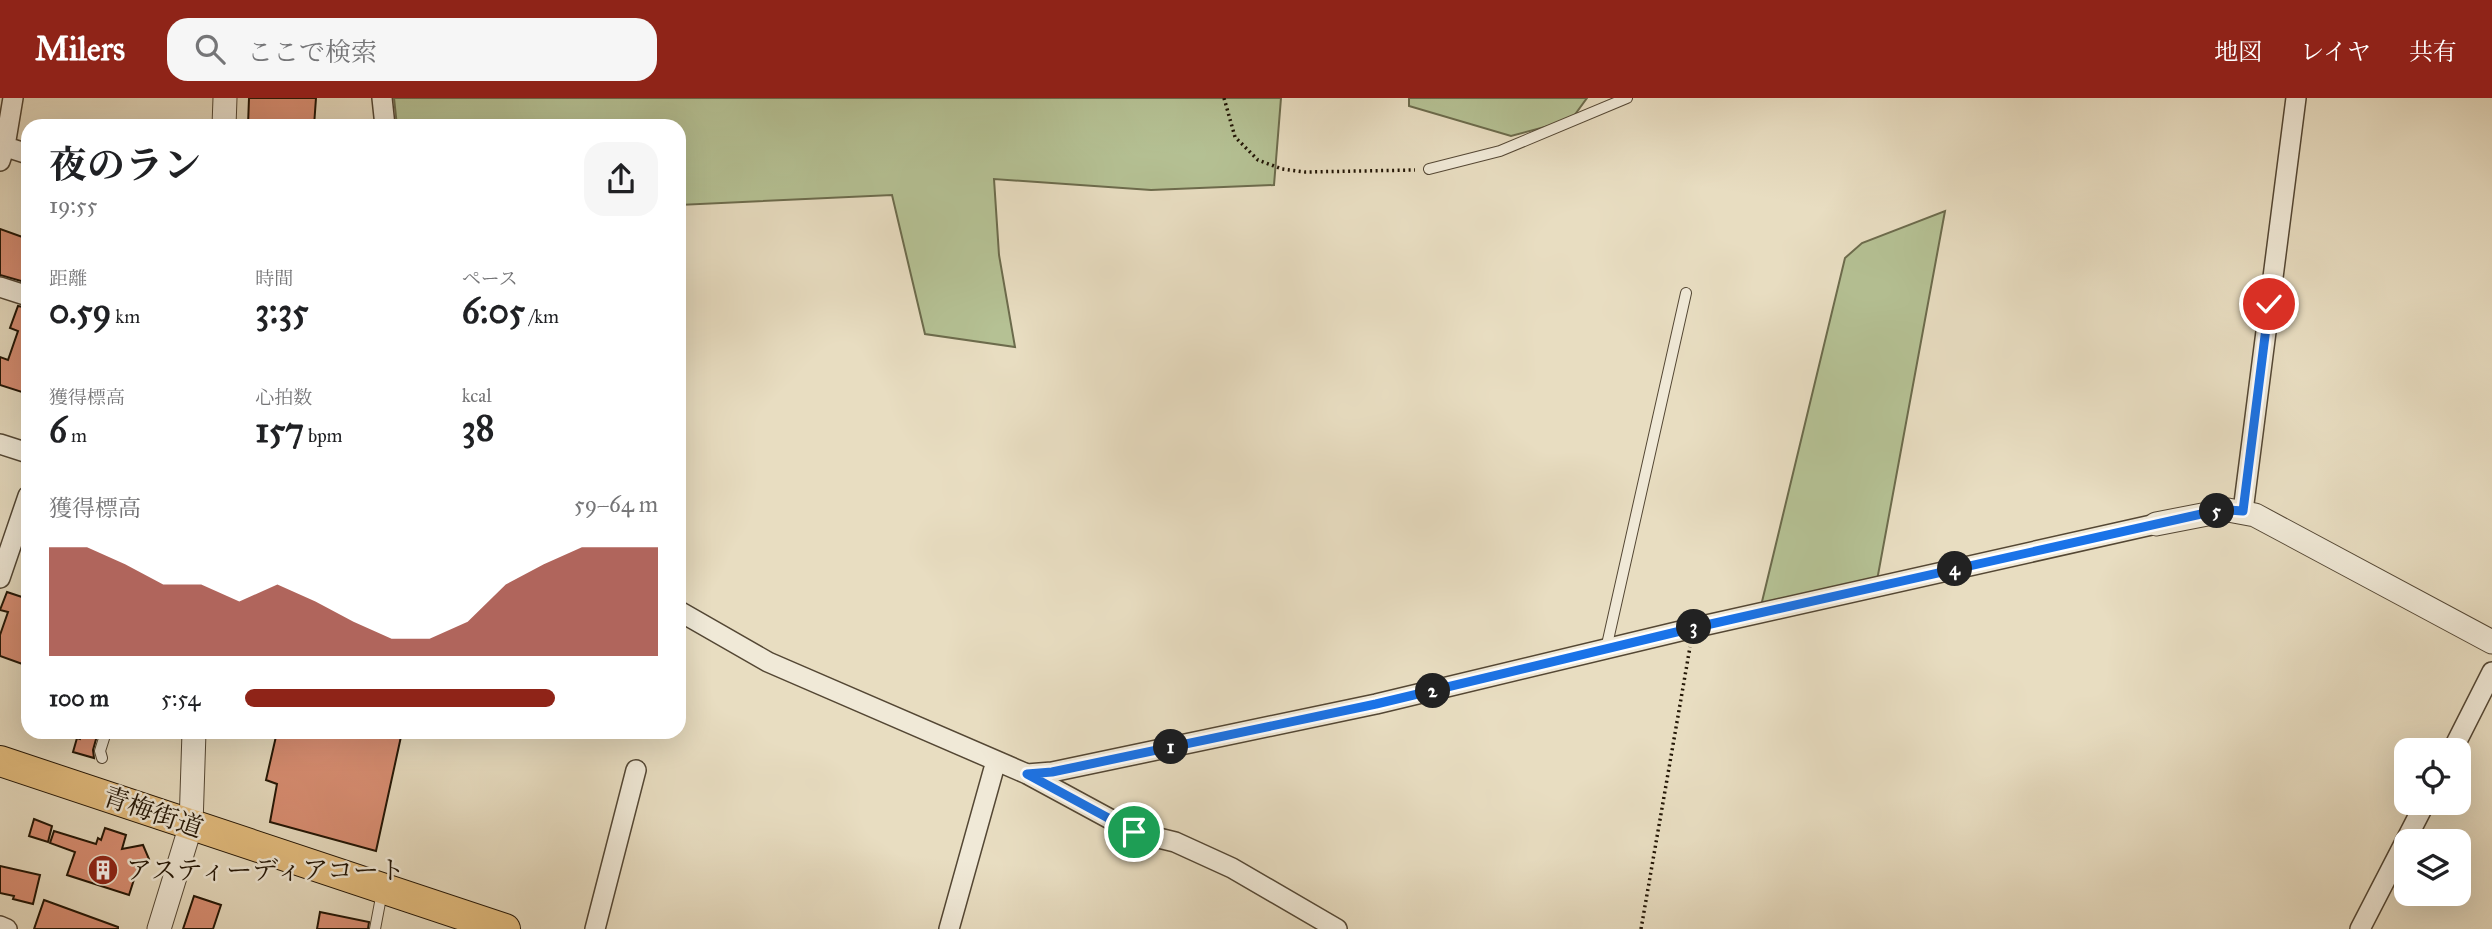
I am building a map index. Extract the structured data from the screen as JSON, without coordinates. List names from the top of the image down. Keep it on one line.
{"streets":{"main road":["青梅街道"]},"places":{"building":["アスティーディアコート"]},"page":{"header":"Milers","search":"ここで検索","nav":["地図","レイヤ","共有"],"heading":["夜のラン","19:55"],"stats":[["距離","0.59 km"],["時間","3:35"],["ペース","6:05 /km"],["獲得標高","6 m"],["心拍数","157 bpm"],["kcal","38"]],"chart":["獲得標高","59–64 m"],"pins":["5","4","3","2","1"],"list":[{"name":"100 m","note":"5:54"}]}}
